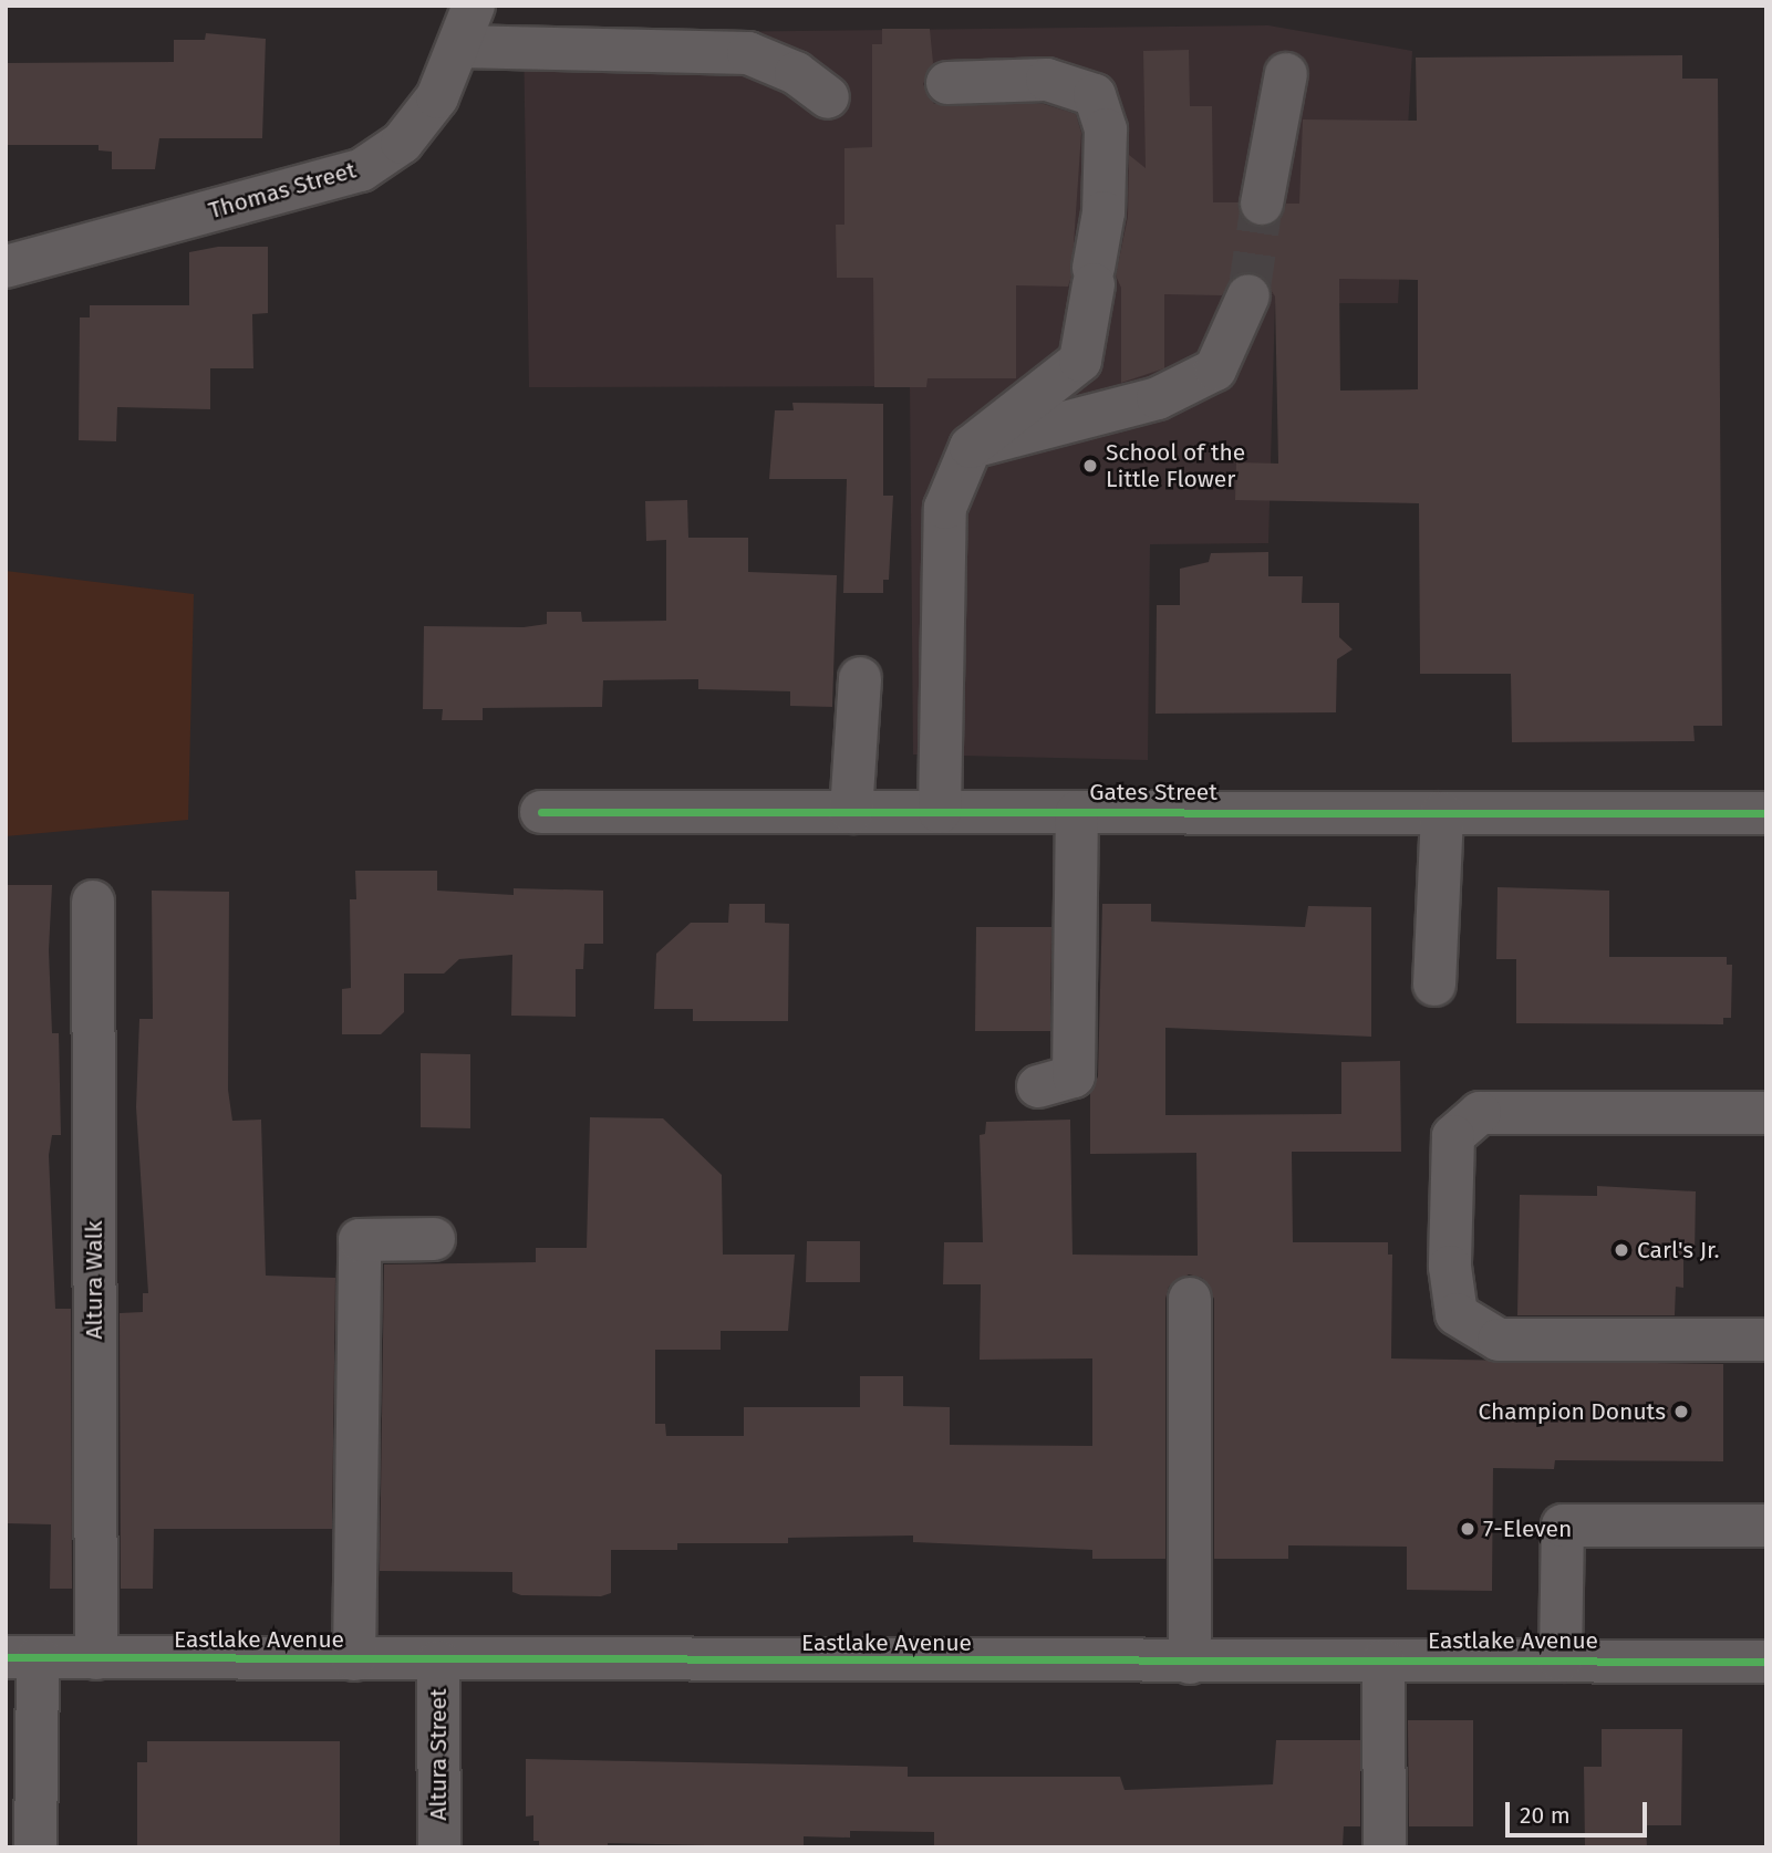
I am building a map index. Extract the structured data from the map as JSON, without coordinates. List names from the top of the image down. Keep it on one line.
{"streets":{"street":["Thomas Street","Gates Street","Altura Walk","Eastlake Avenue","Altura Street"]},"crossings":[["Altura Walk","Eastlake Avenue"],["Eastlake Avenue","Altura Street"]],"places":["School of the Little Flower","Carl's Jr.","Champion Donuts","7-Eleven"],"scale_bar":"20 m"}
